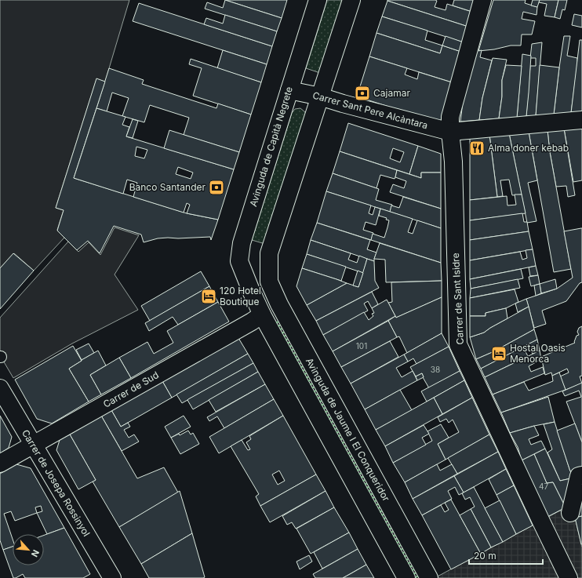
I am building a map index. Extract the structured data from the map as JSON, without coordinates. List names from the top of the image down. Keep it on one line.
{"streets":{"street":["Carrer Sant Pere Alcàntara","Avinguda de Capità Negrete","Carrer de Sant Isidre","Carrer de Sud","Avinguda de Jaume I El Conqueridor","Carrer de Josepa Rossinyol"]},"crossings":[["Carrer Sant Pere Alcàntara","Avinguda de Capità Negrete"],["Carrer Sant Pere Alcàntara","Carrer de Sant Isidre"],["Carrer Sant Pere Alcàntara","Avinguda de Jaume I El Conqueridor"],["Avinguda de Capità Negrete","Avinguda de Jaume I El Conqueridor"],["Carrer de Sud","Avinguda de Jaume I El Conqueridor"],["Carrer de Sud","Carrer de Josepa Rossinyol"]],"places":{"bank":["Cajamar","Banco Santander"],"restaurant":["Alma doner kebab"],"hotel":["120 Hotel Boutique","Hostal Oasis Menorca"]},"house_numbers":["101","38","47"],"scale_bar":"20 m","north":"bottom right"}
